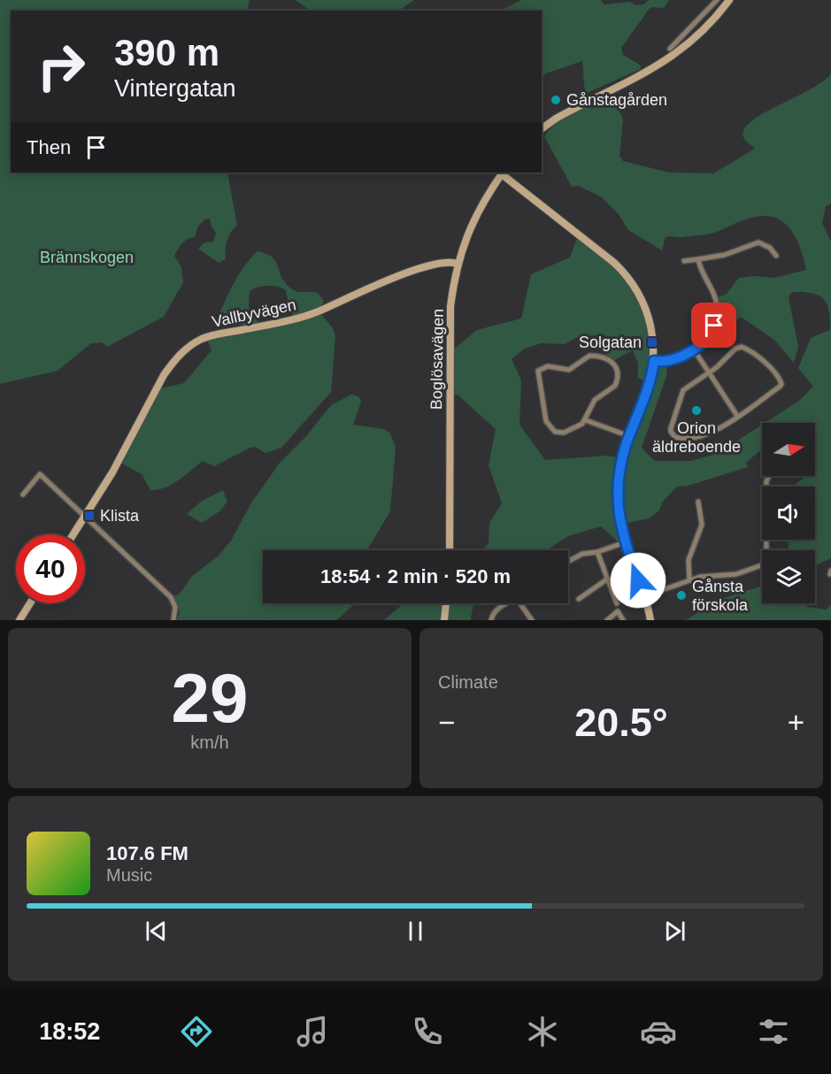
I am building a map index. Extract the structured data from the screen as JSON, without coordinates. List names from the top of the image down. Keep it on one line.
{"streets":{"street":["Vallbyvägen","Boglösavägen"]},"crossings":[["Vallbyvägen","Boglösavägen"]],"parks":["Brännskogen"],"places":{"other":["Gånstagården","Orion äldreboende","Gånsta förskola"],"transit":["Solgatan","Klista"]},"north":"right","page":{"turn":["390 m","Vintergatan"],"then":"Then","limit":"40","trip":"18:54 · 2 min · 520 m","tile":[["29","km/h"],"Climate"],"heat":["−","20.5°","+"],"song":["107.6 FM","Music"],"tabs":"18:52"}}
